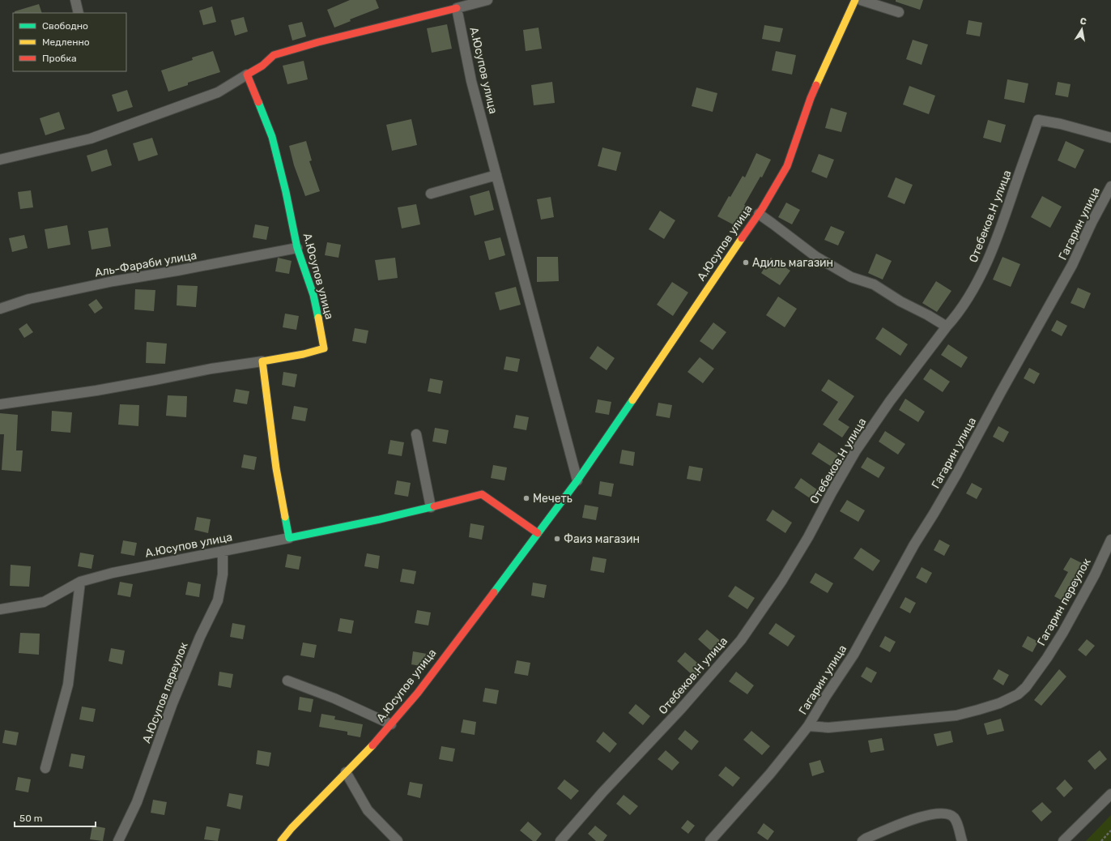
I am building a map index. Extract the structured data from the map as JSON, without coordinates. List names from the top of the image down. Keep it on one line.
{"streets":{"street":["А.Юсупов улица","Отебеков.Н улица","Гагарин улица","Аль-Фараби улица","Гагарин переулок","А.Юсупов переулок"]},"crossings":[["А.Юсупов улица","Аль-Фараби улица"],["А.Юсупов улица","А.Юсупов переулок"],["Гагарин улица","Гагарин переулок"]],"places":["Адиль магазин","Мечеть","Фаиз магазин"],"legend":["Свободно","Медленно","Пробка"],"scale_bar":"50 m","north":"top"}
